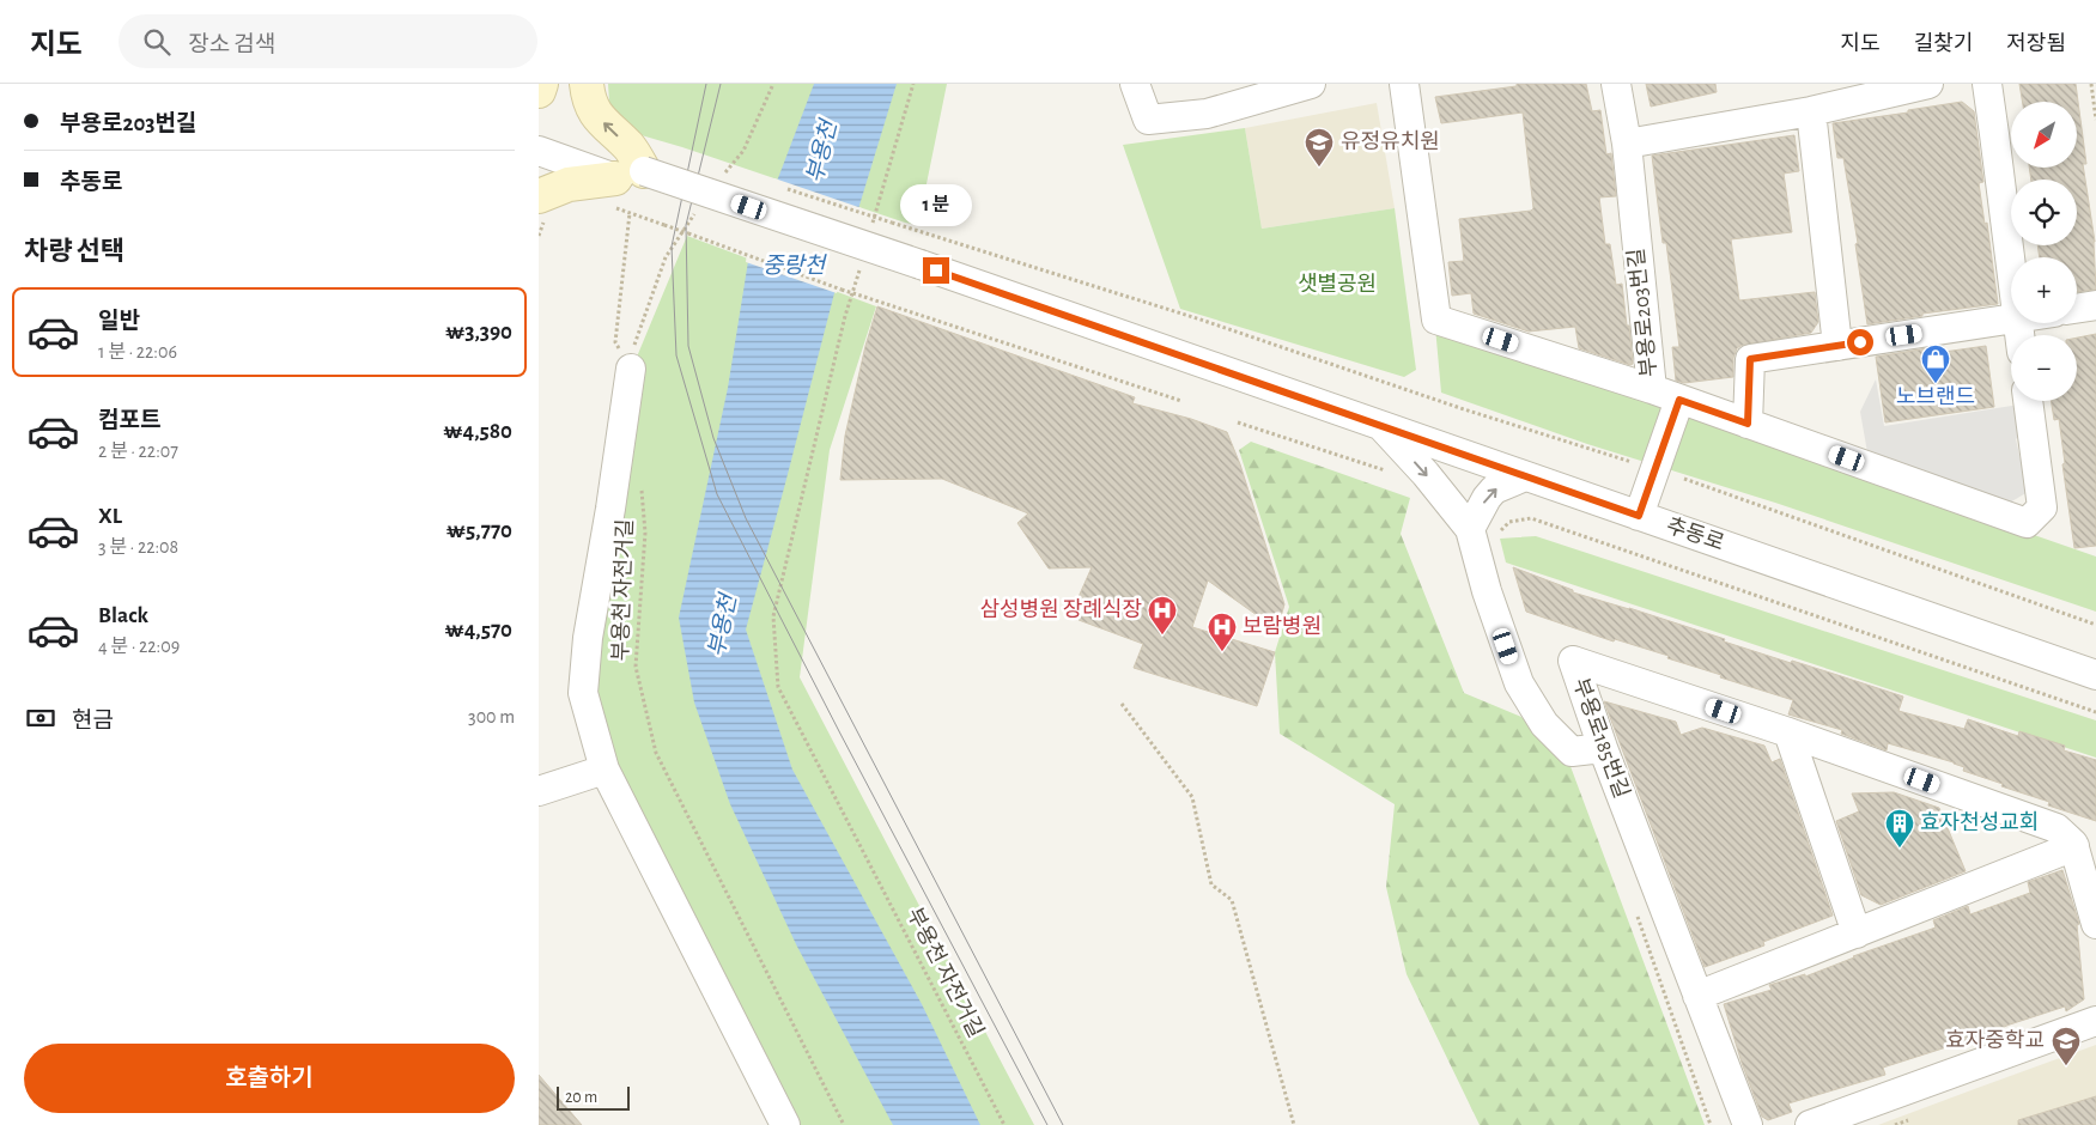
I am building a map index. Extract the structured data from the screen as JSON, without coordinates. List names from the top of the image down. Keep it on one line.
{"streets":{"street":["부용로203번길","추동로","부용로185번길"],"path":["부용천 자전거길"]},"water":["부용천","중랑천"],"parks":["샛별공원"],"places":{"school or university":["유정유치원","효자중학교"],"shop":["노브랜드"],"hospital":["삼성병원 장례식장","보람병원"],"building":["효자천성교회"]},"scale_bar":"20 m","north":"bottom left","page":{"header":"지도","search":"장소 검색","nav":["지도","길찾기","저장됨"],"banner":["부용로203번길","추동로"],"map_buttons":["+","−"],"bubble":"1 분","heading":"차량 선택","list":[{"name":"일반","note":"1 분 · 22:06","value":"₩3,390"},{"name":"컴포트","note":"2 분 · 22:07","value":"₩4,580"},{"name":"XL","note":"3 분 · 22:08","value":"₩5,770"},{"name":"Black","note":"4 분 · 22:09","value":"₩4,570"}],"pay":["현금","300 m"],"buttons":"호출하기","scale":"20 m"}}
